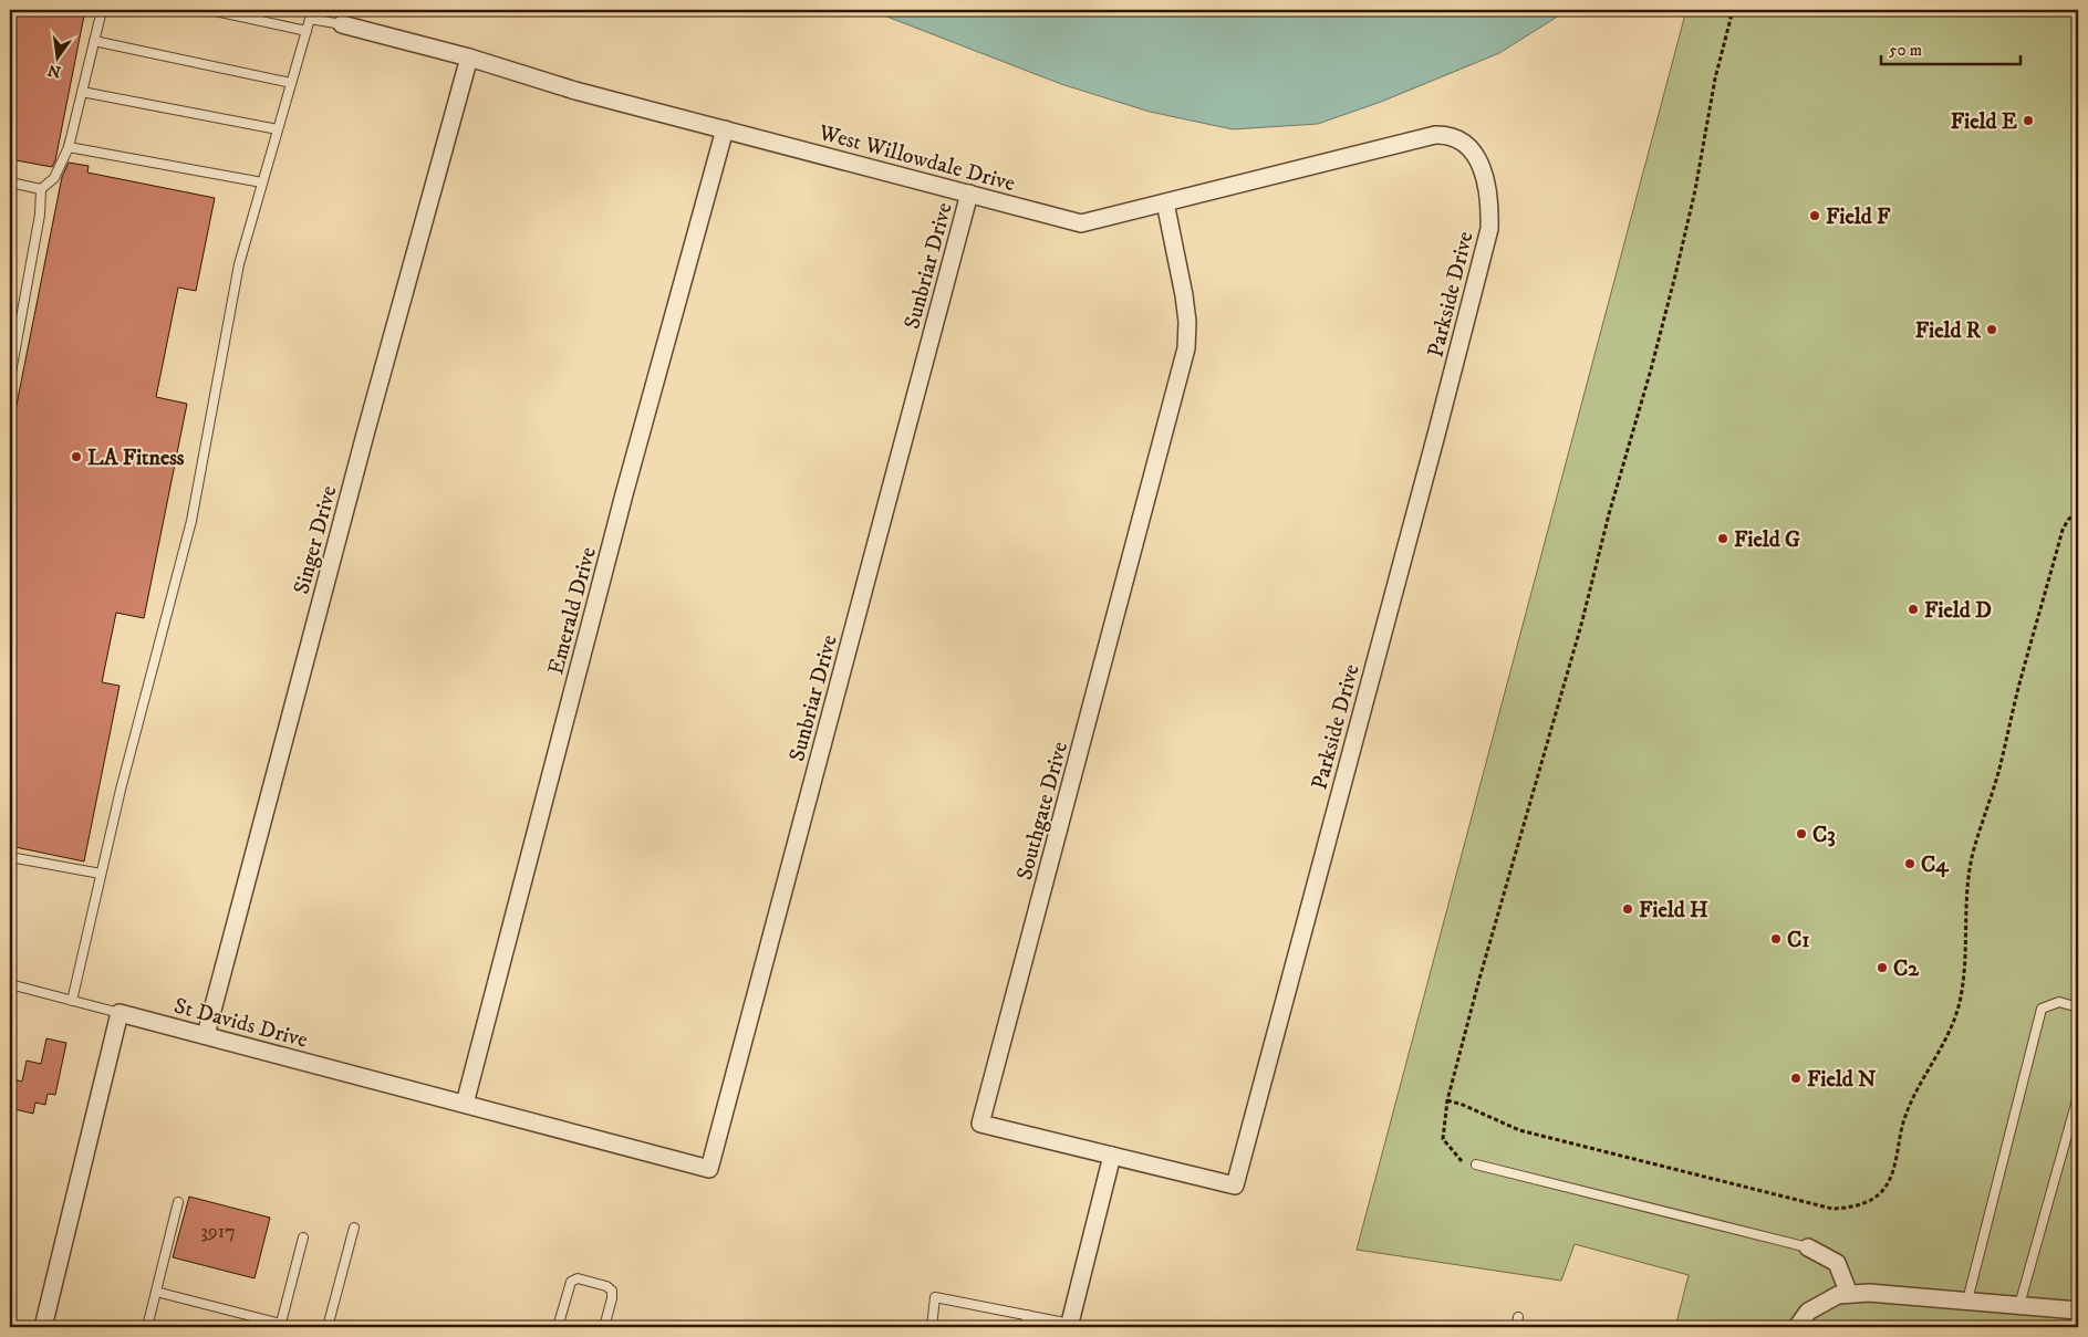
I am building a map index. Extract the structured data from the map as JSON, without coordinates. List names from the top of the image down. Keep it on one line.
{"streets":{"street":["West Willowdale Drive","Sunbriar Drive","Parkside Drive","Singer Drive","Emerald Drive","Southgate Drive","St Davids Drive"]},"crossings":[["West Willowdale Drive","Sunbriar Drive"],["West Willowdale Drive","Parkside Drive"],["West Willowdale Drive","Singer Drive"],["West Willowdale Drive","Emerald Drive"],["West Willowdale Drive","Southgate Drive"],["Sunbriar Drive","St Davids Drive"],["Parkside Drive","Southgate Drive"],["Singer Drive","St Davids Drive"],["Emerald Drive","St Davids Drive"]],"places":["Field E","Field F","Field R","LA Fitness","Field G","Field D","C3","C4","Field H","C1","C2","Field N"],"house_numbers":["3917"],"scale_bar":"50 m","north":"bottom"}
